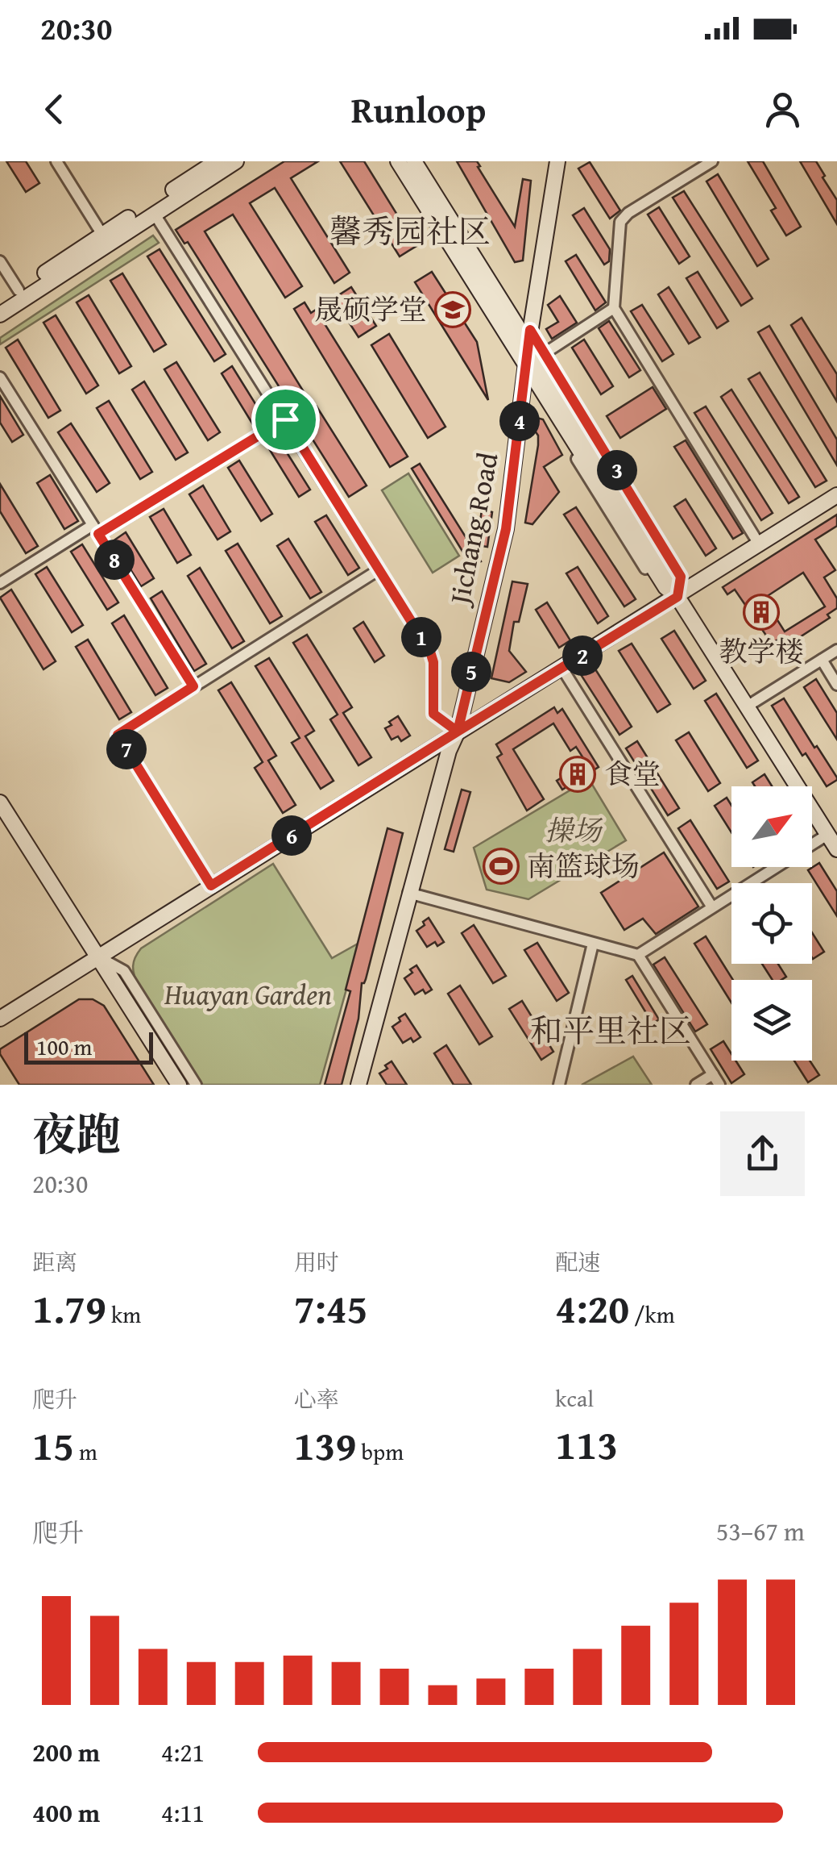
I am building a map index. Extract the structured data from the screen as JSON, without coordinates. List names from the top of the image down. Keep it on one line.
{"streets":{"street":["Jichang Road"]},"districts":["馨秀园社区","和平里社区"],"parks":["操场","Huayan Garden"],"places":{"school or university":["晟硕学堂"],"building":["教学楼","食堂"],"sports":["南篮球场"]},"scale_bar":"100 m","north":"top right","page":{"status":"20:30","header":"Runloop","pins":["4","3","8","1","2","5","7","6"],"scale":"100 m","heading":["夜跑","20:30"],"stats":[["距离","1.79 km"],["用时","7:45"],["配速","4:20 /km"],["爬升","15 m"],["心率","139 bpm"],["kcal","113"]],"chart":["爬升","53–67 m"],"list":[{"name":"200 m","note":"4:21"},{"name":"400 m","note":"4:11"}]}}
